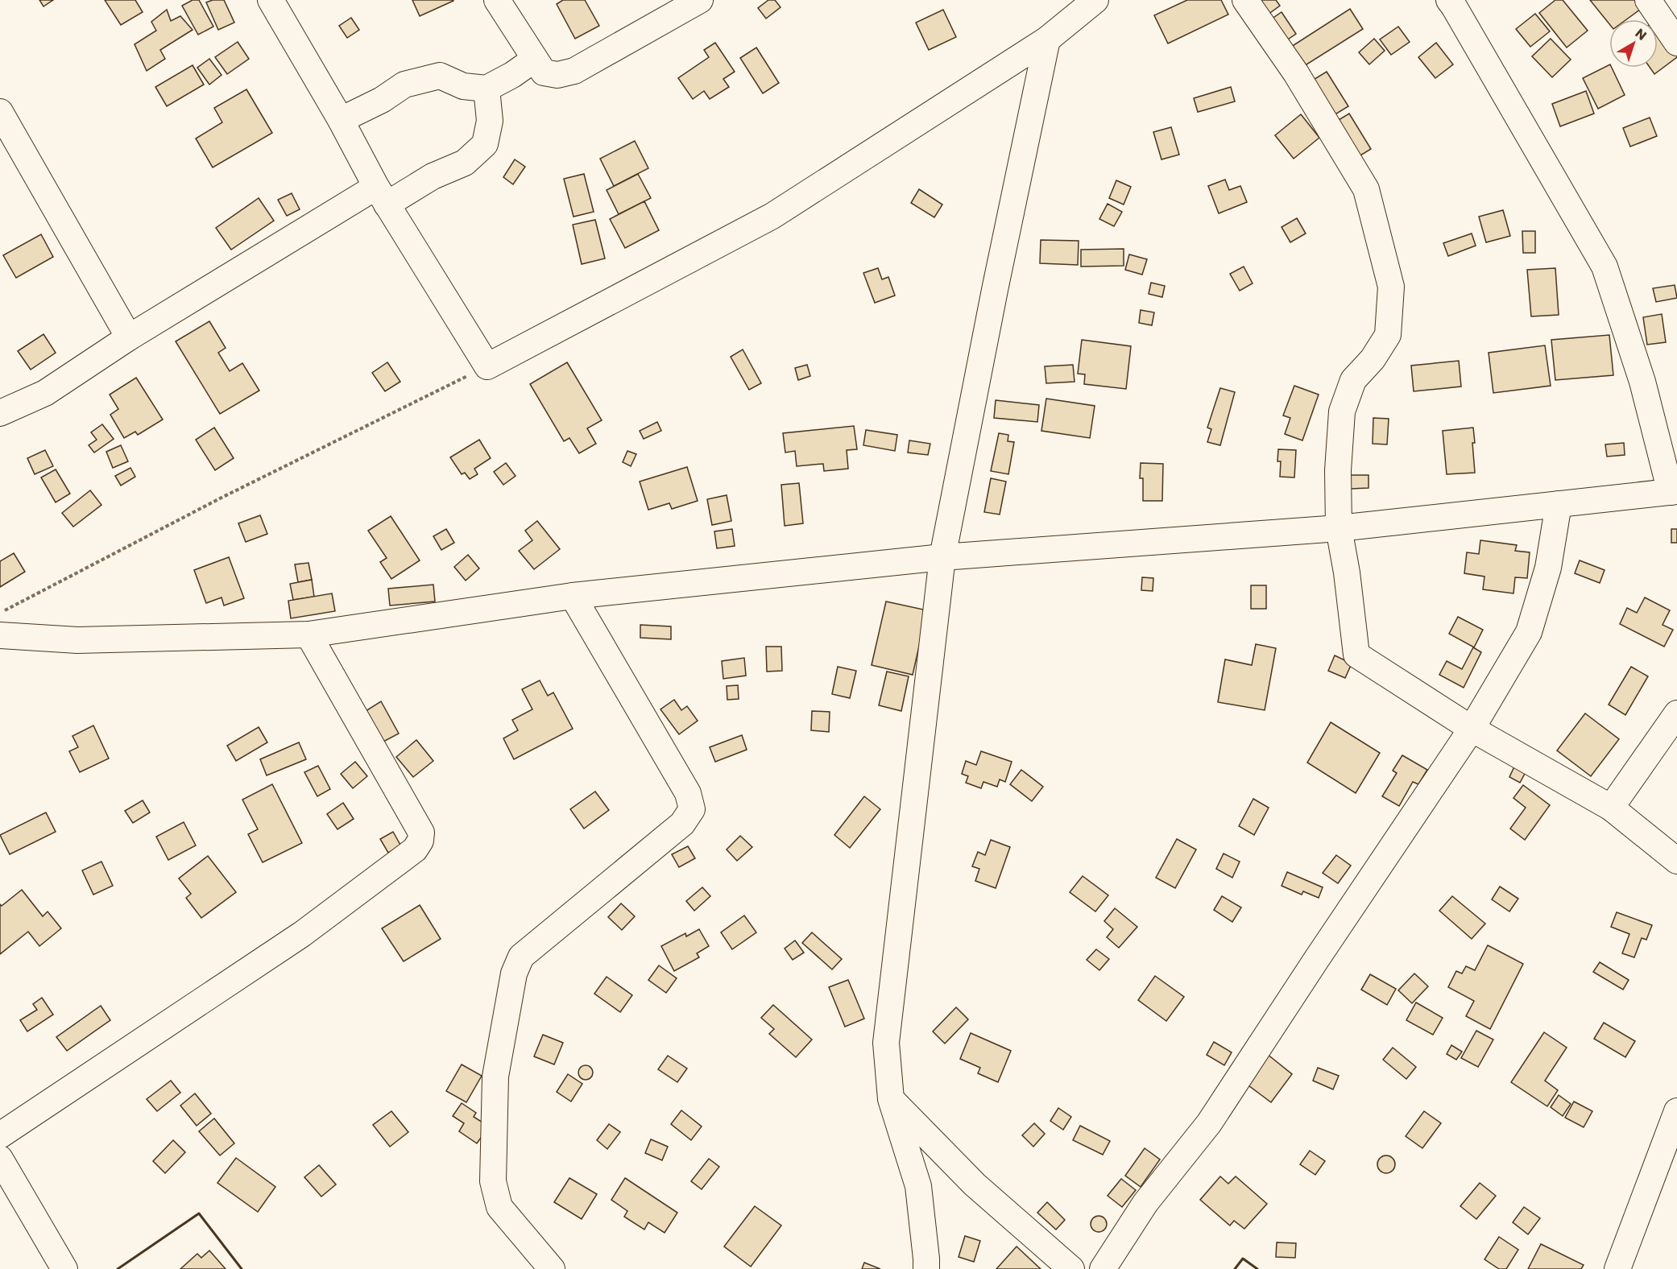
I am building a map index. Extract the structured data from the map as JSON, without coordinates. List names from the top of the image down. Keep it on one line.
{"north":"top right"}
